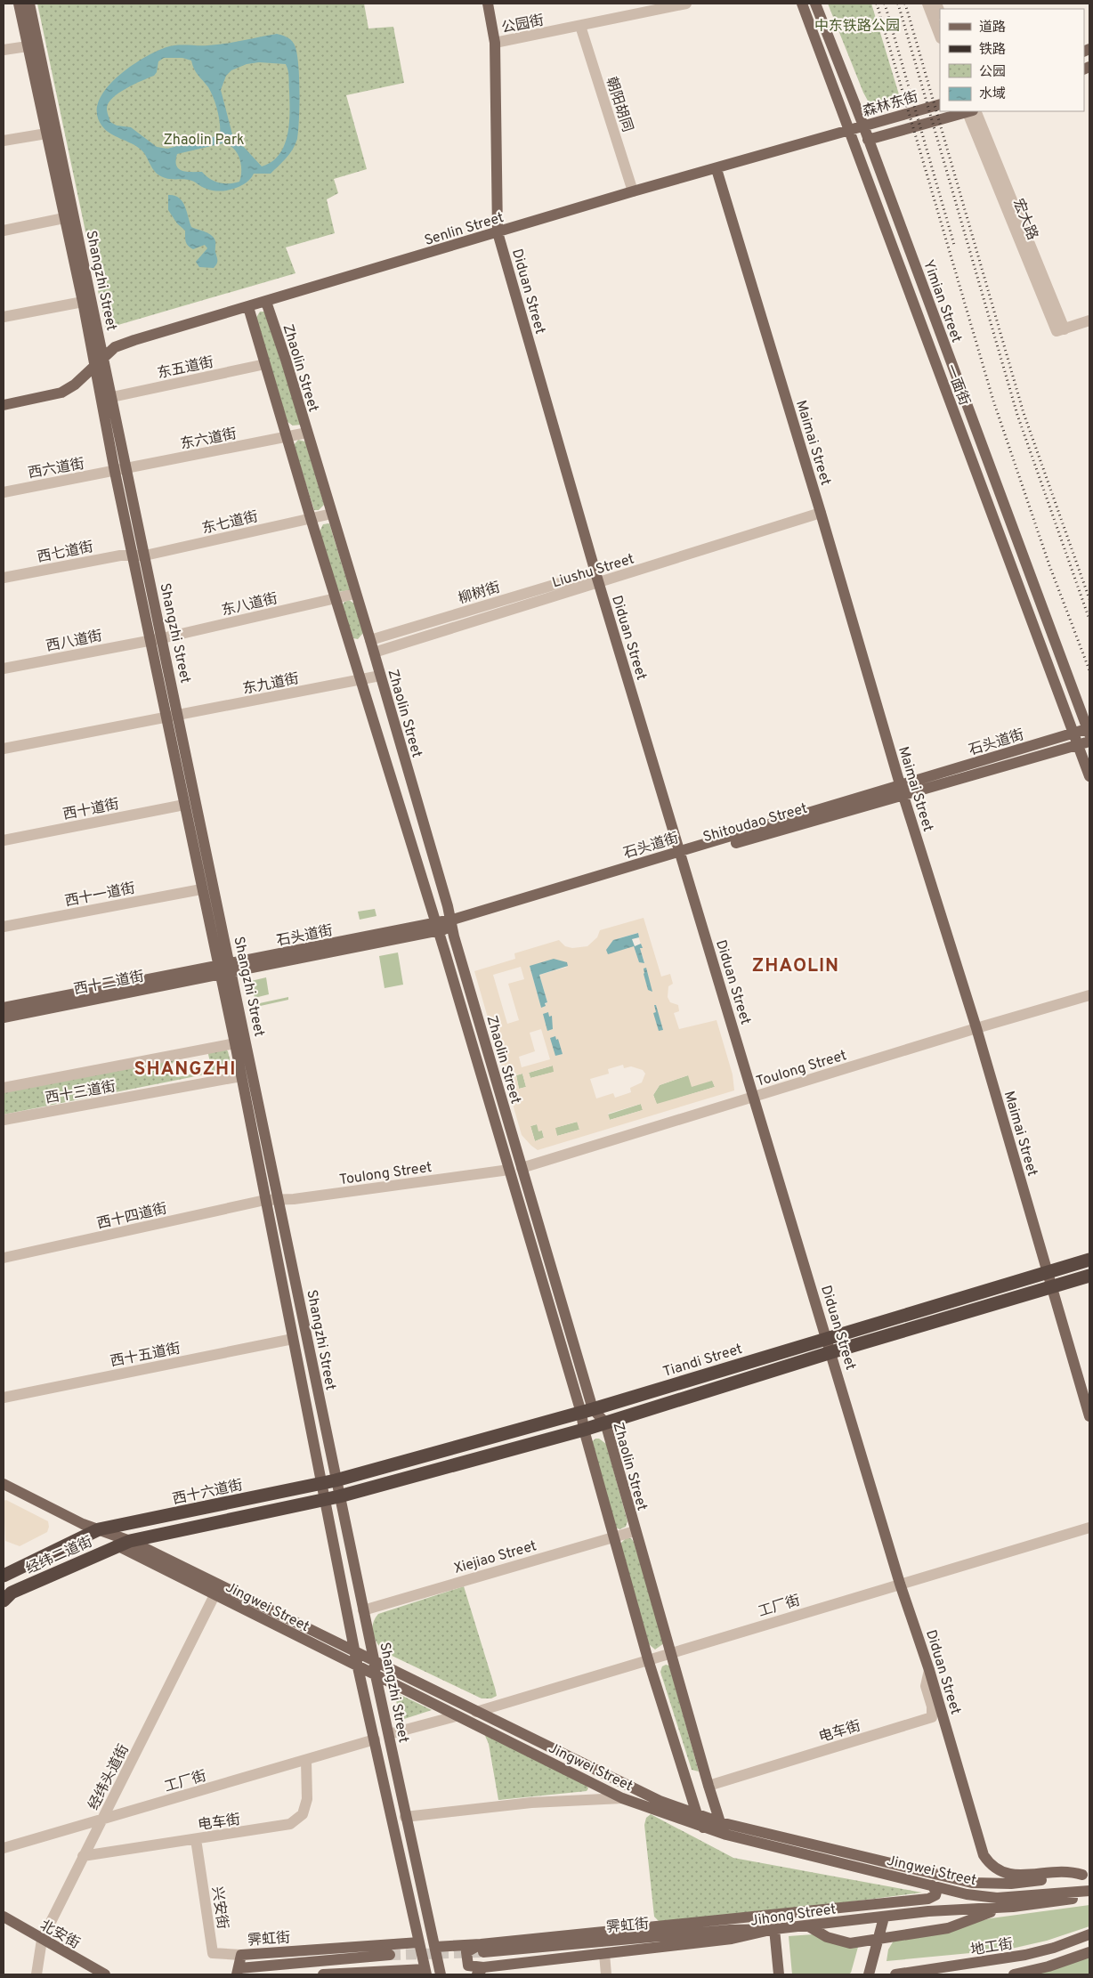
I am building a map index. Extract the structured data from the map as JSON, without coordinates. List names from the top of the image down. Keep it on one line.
{"streets":{"highway":["Tiandi Street","西十六道街","经纬二道街"],"main road":["森林东街","Senlin Street","Shangzhi Street","Diduan Street","Yimian Street","Zhaolin Street","一面街","Maimai Street","石头道街","Shitoudao Street","西十二道街","Jingwei Street","Jihong Street","霁虹街","北安街","地工街"],"street":["公园街","朝阳胡同","宏大路","东五道街","东六道街","西六道街","东七道街","西七道街","Liushu Street","柳树街","东八道街","西八道街","东九道街","西十道街","西十一道街","Toulong Street","西十三道街","西十四道街","西十五道街","Xiejiao Street","工厂街","电车街","经纬头道街","兴安街"]},"crossings":[["公园街","朝阳胡同"],["公园街","Diduan Street"],["森林东街","Senlin Street"],["森林东街","Yimian Street"],["森林东街","一面街"],["朝阳胡同","Senlin Street"],["Senlin Street","Shangzhi Street"],["Senlin Street","Diduan Street"],["Senlin Street","Zhaolin Street"],["Senlin Street","一面街"],["Senlin Street","Maimai Street"],["Shangzhi Street","东五道街"],["Shangzhi Street","东六道街"],["Shangzhi Street","西六道街"],["Shangzhi Street","东七道街"],["Shangzhi Street","西七道街"],["Shangzhi Street","东八道街"],["Shangzhi Street","西八道街"],["Shangzhi Street","东九道街"],["Shangzhi Street","西十道街"],["Shangzhi Street","Shitoudao Street"],["Shangzhi Street","西十一道街"],["Shangzhi Street","西十二道街"],["Shangzhi Street","Toulong Street"],["Shangzhi Street","西十三道街"],["Shangzhi Street","西十四道街"],["Shangzhi Street","西十五道街"],["Shangzhi Street","Tiandi Street"],["Shangzhi Street","西十六道街"],["Shangzhi Street","Xiejiao Street"],["Shangzhi Street","工厂街"],["Shangzhi Street","Jingwei Street"],["Shangzhi Street","Jihong Street"],["Shangzhi Street","霁虹街"],["Diduan Street","Liushu Street"],["Diduan Street","柳树街"],["Diduan Street","Shitoudao Street"],["Diduan Street","Toulong Street"],["Diduan Street","Tiandi Street"],["Diduan Street","工厂街"],["Diduan Street","Jingwei Street"],["Diduan Street","电车街"],["Yimian Street","石头道街"],["东五道街","Zhaolin Street"],["Zhaolin Street","东六道街"],["Zhaolin Street","东七道街"],["Zhaolin Street","Liushu Street"],["Zhaolin Street","柳树街"],["Zhaolin Street","东八道街"],["Zhaolin Street","东九道街"],["Zhaolin Street","Shitoudao Street"],["Zhaolin Street","Toulong Street"],["Zhaolin Street","Tiandi Street"],["Zhaolin Street","Xiejiao Street"],["Zhaolin Street","工厂街"],["Zhaolin Street","Jingwei Street"],["Zhaolin Street","电车街"],["一面街","石头道街"],["一面街","Shitoudao Street"],["东六道街","西六道街"],["Maimai Street","Liushu Street"],["Maimai Street","石头道街"],["Maimai Street","Shitoudao Street"],["Maimai Street","Toulong Street"],["Maimai Street","Tiandi Street"],["东七道街","西七道街"],["Liushu Street","柳树街"],["东八道街","西八道街"],["石头道街","Shitoudao Street"],["Shitoudao Street","西十二道街"],["Toulong Street","西十四道街"],["Tiandi Street","西十六道街"],["西十六道街","经纬二道街"],["西十六道街","Jingwei Street"],["经纬二道街","Jingwei Street"],["工厂街","Jingwei Street"],["工厂街","电车街"],["工厂街","经纬头道街"],["Jingwei Street","经纬头道街"],["Jingwei Street","Jihong Street"],["电车街","经纬头道街"],["电车街","兴安街"],["经纬头道街","北安街"],["兴安街","霁虹街"],["Jihong Street","霁虹街"]],"districts":["ZHAOLIN","SHANGZHI"],"parks":["中东铁路公园","Zhaolin Park"],"legend":["道路","铁路","公园","水域"]}
